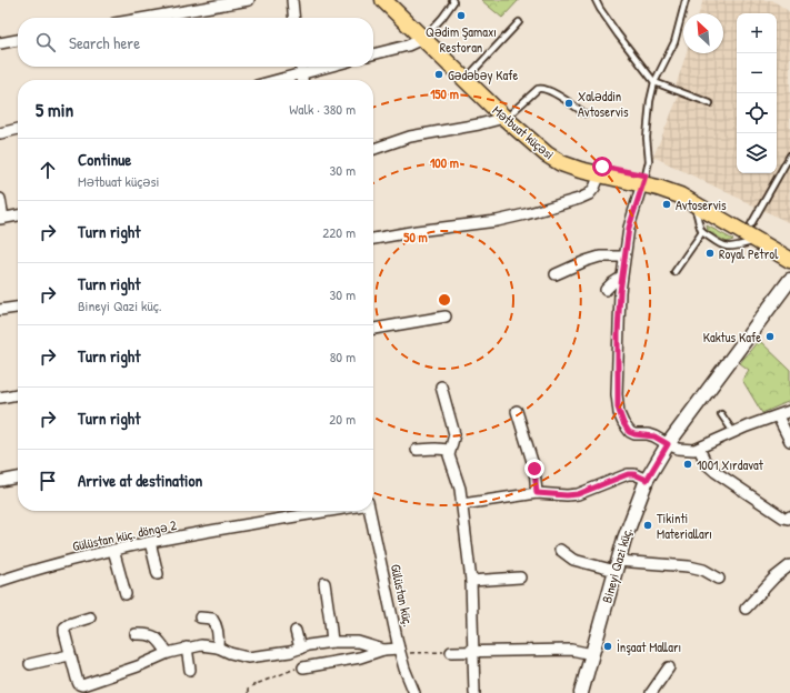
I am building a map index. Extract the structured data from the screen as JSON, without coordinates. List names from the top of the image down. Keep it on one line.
{"streets":{"main road":["Mətbuat küçəsi","Bineyi Qazi küç."],"street":["Gülüstan küç. döngə 2","Gülüstan küç."]},"places":["Qədim Şamaxı Restoran","Gədəbəy Kafe","Xaləddin Avtoservis","Avtoservis","Royal Petrol","Kaktus Kafe","1001 Xırdavat","Tikinti Materialları","İnşaat Malları"],"north":"top left","page":{"map_buttons":["+","−"],"search":"Search here","heading":["5 min","Walk · 380 m"],"list":[["Continue","Mətbuat küçəsi","30 m"],["Turn right","220 m"],["Turn right","Bineyi Qazi küç.","30 m"],["Turn right","80 m"],["Turn right","20 m"],"Arrive at destination"]},"rings":["150 m","100 m","50 m"]}
